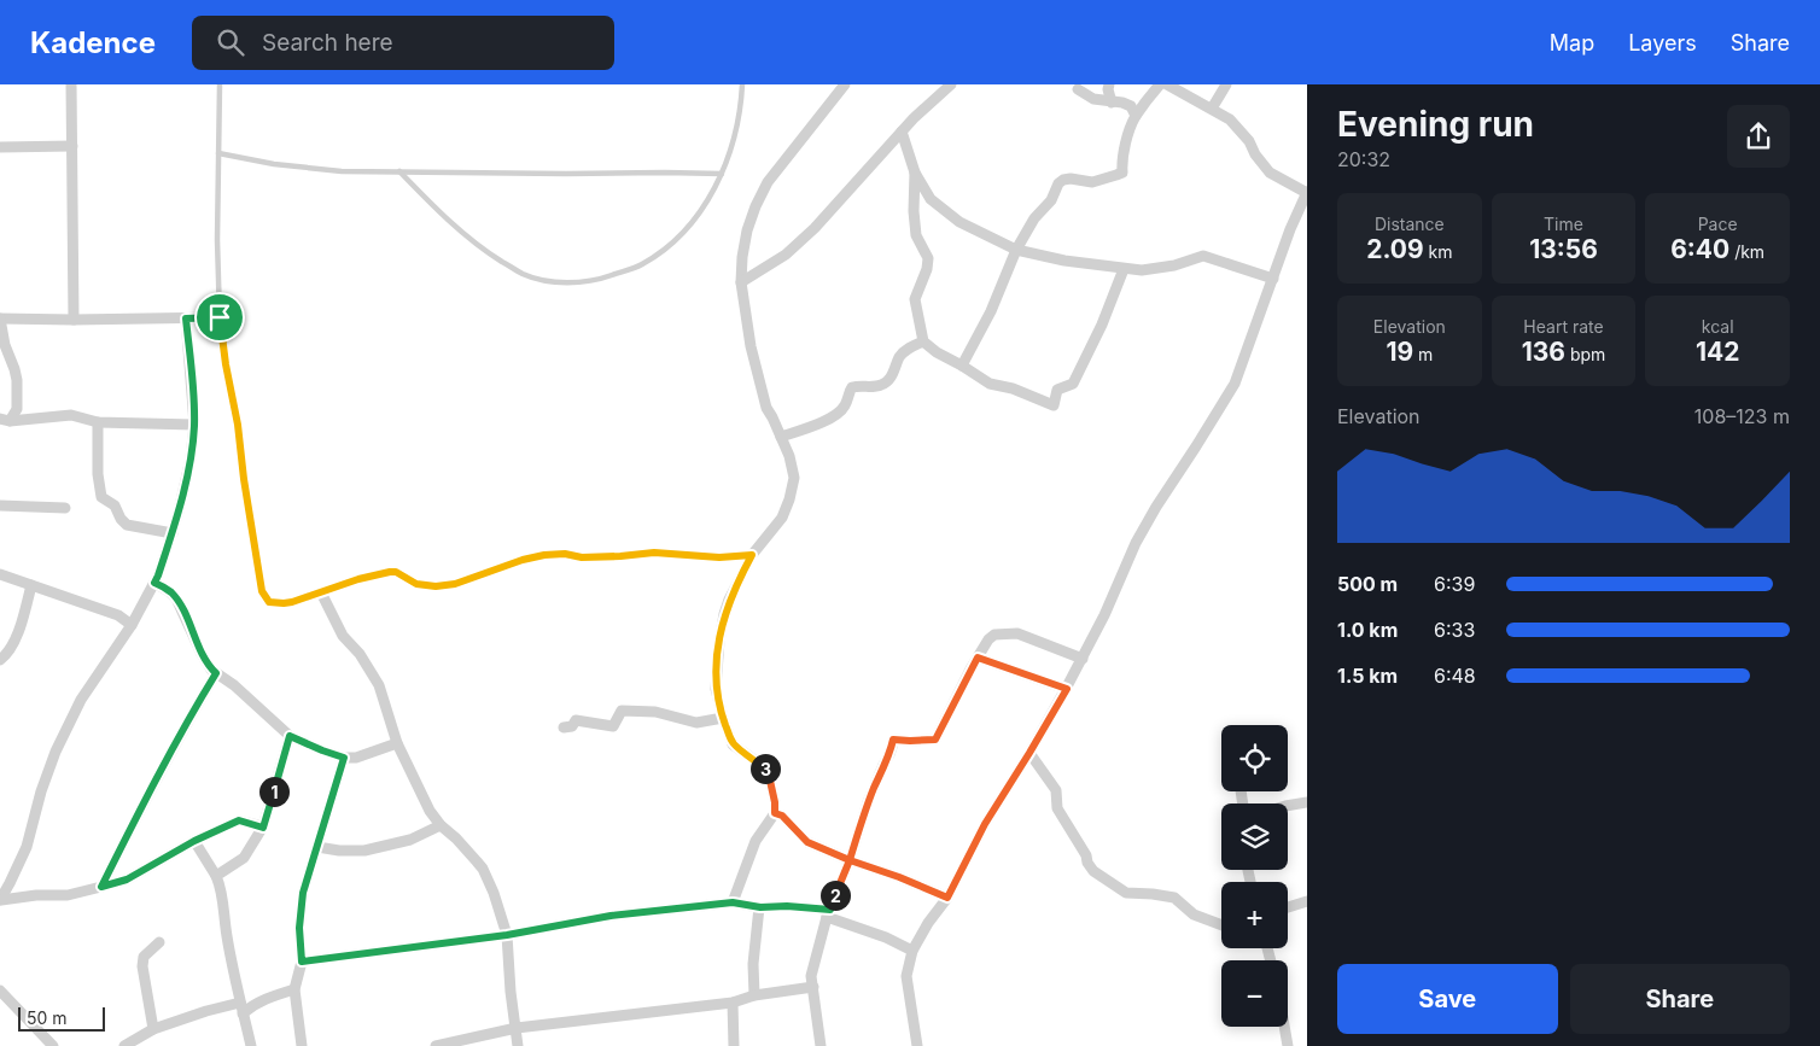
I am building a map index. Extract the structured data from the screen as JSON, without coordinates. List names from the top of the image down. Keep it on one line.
{"scale_bar":"50 m","page":{"header":"Kadence","search":"Search here","nav":["Map","Layers","Share"],"heading":["Evening run","20:32"],"stats":[["Distance","2.09 km"],["Time","13:56"],["Pace","6:40 /km"],["Elevation","19 m"],["Heart rate","136 bpm"],["kcal","142"]],"chart":["Elevation","108–123 m"],"list":[{"name":"500 m","note":"6:39"},{"name":"1.0 km","note":"6:33"},{"name":"1.5 km","note":"6:48"}],"map_buttons":["+","−"],"pins":["3","1","2"],"buttons":["Save","Share"],"scale":"50 m"}}
